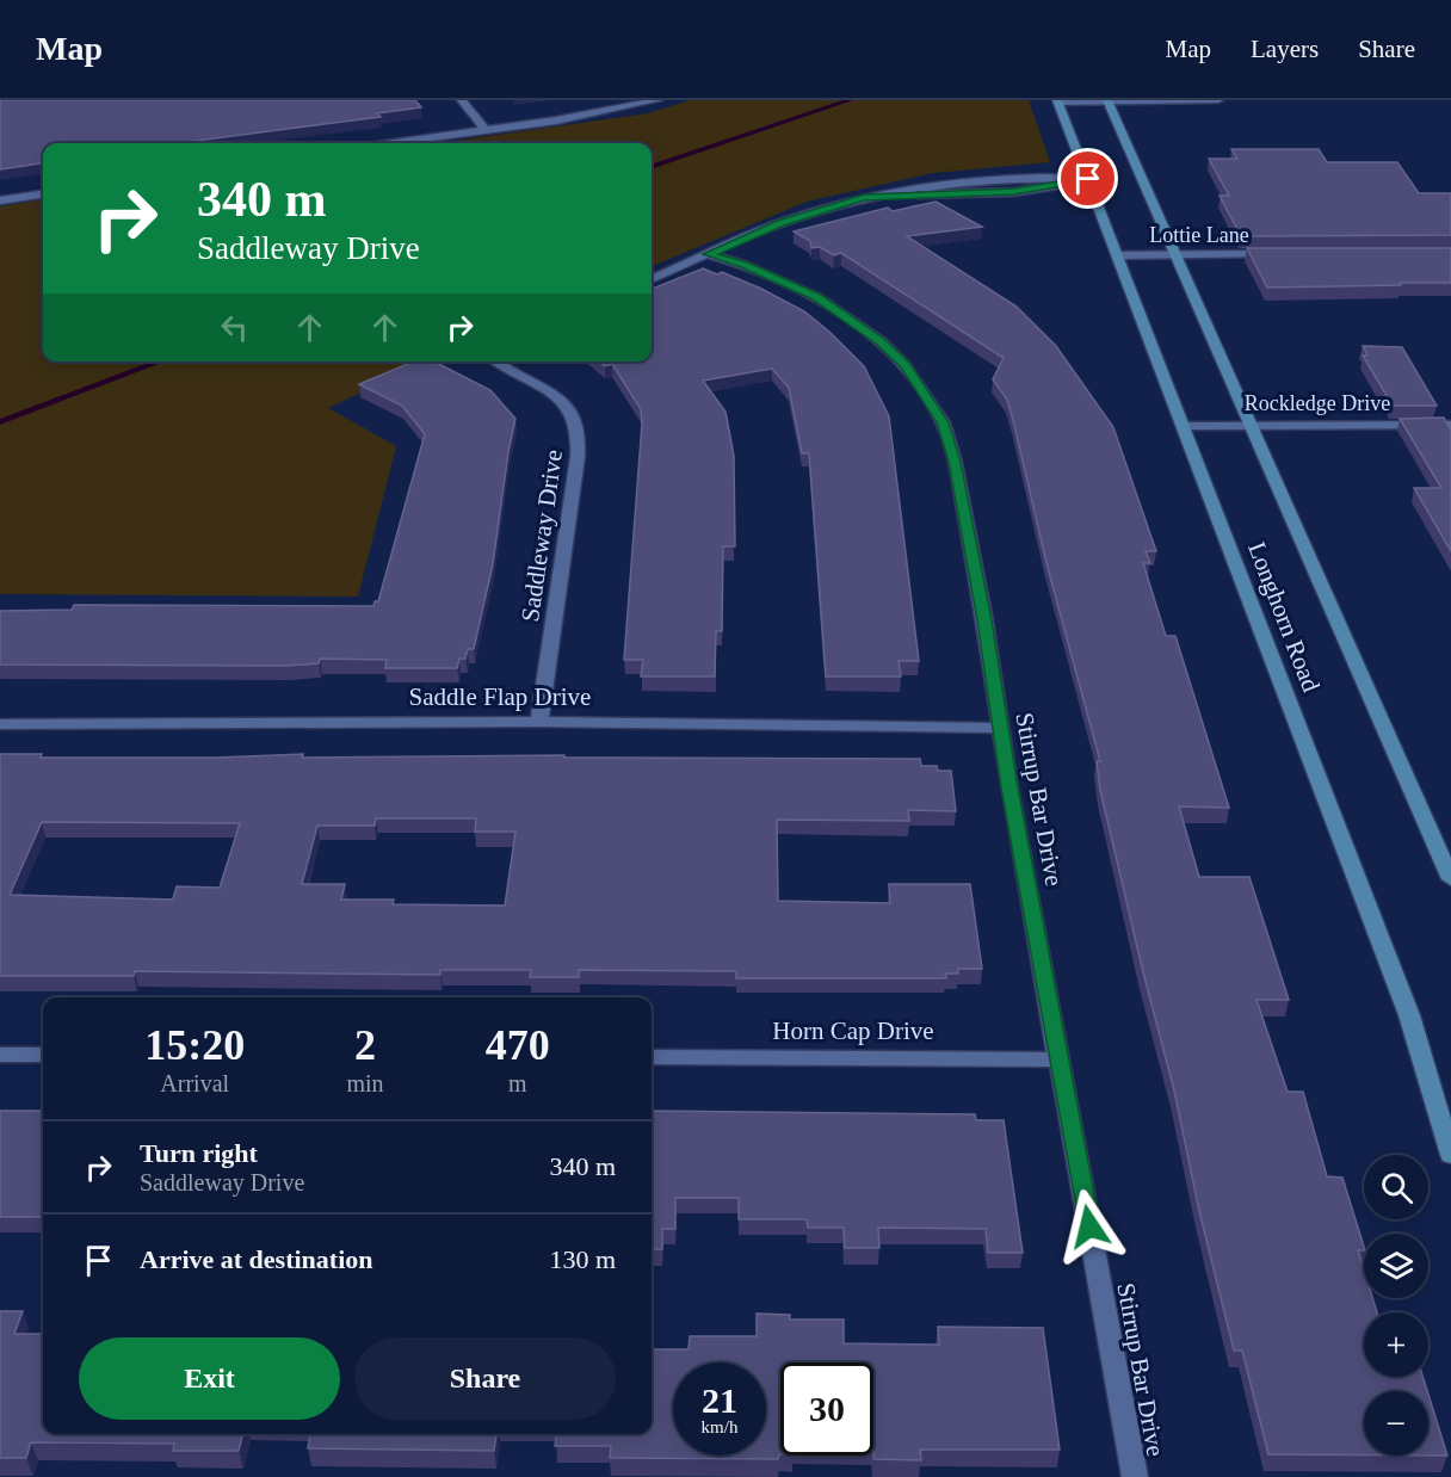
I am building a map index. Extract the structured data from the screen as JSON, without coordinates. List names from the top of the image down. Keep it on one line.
{"streets":{"main road":["Longhorn Road"],"street":["Lottie Lane","Rockledge Drive","Saddleway Drive","Saddle Flap Drive","Stirrup Bar Drive","Horn Cap Drive"]},"crossings":[["Lottie Lane","Longhorn Road"],["Rockledge Drive","Longhorn Road"],["Saddleway Drive","Saddle Flap Drive"],["Saddle Flap Drive","Stirrup Bar Drive"],["Stirrup Bar Drive","Horn Cap Drive"]],"page":{"header":"Map","nav":["Map","Layers","Share"],"turn":["340 m","Saddleway Drive"],"eta":["15:20","Arrival","2","min","470","m"],"list":[{"name":"Turn right","note":"Saddleway Drive","value":"340 m"},{"name":"Arrive at destination","value":"130 m"}],"map_buttons":["+","−"],"buttons":["Exit","Share"],"speed":"21 km/h","limit":"30"}}
